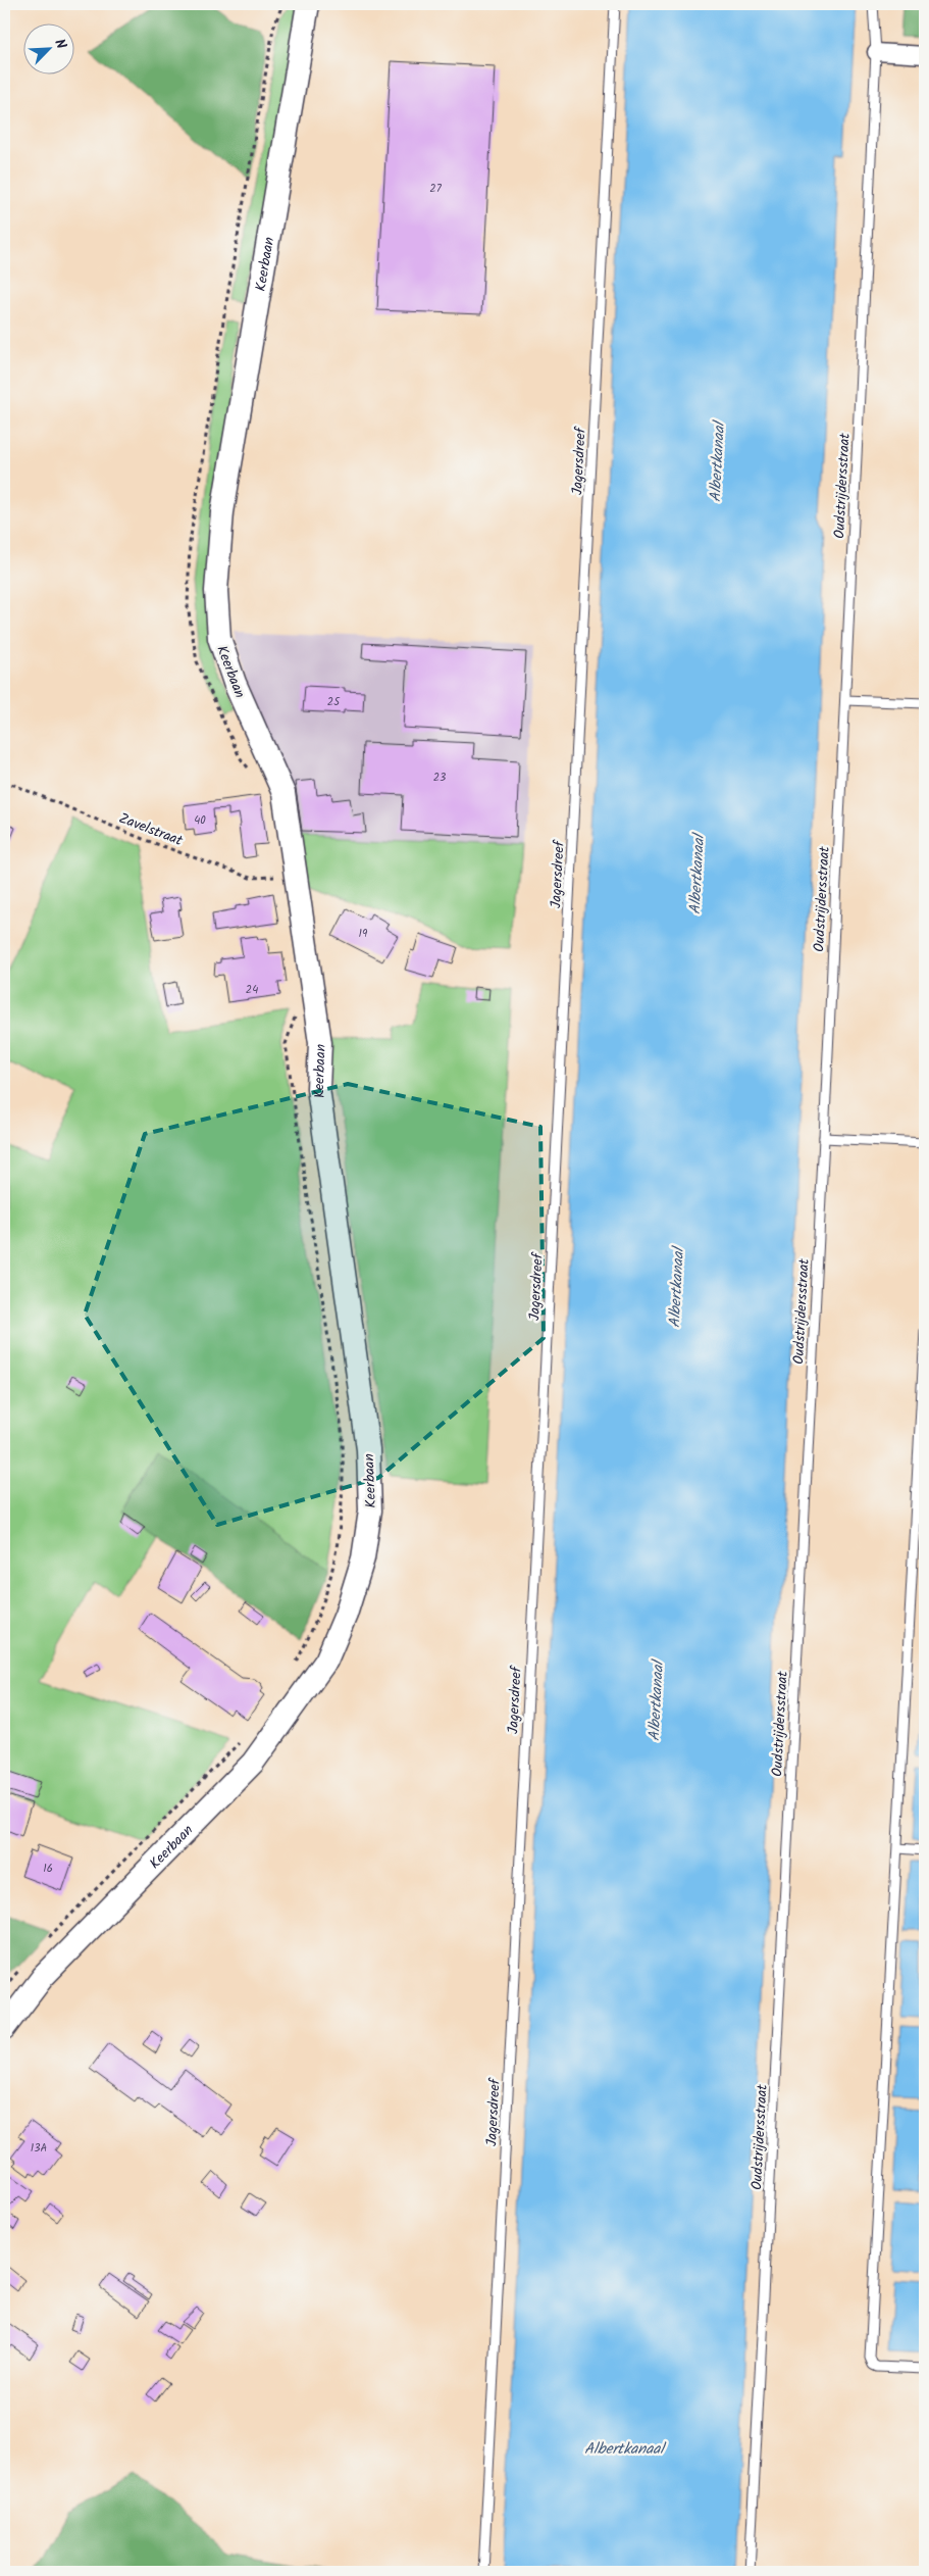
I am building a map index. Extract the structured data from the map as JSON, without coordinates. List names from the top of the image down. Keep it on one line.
{"streets":{"street":["Keerbaan"],"lane":["Jagersdreef","Oudstrijdersstraat"],"path":["Zavelstraat"]},"water":["Albertkanaal"],"house_numbers":["27","25","23","40","19","24","16","13A"],"north":"top right"}
